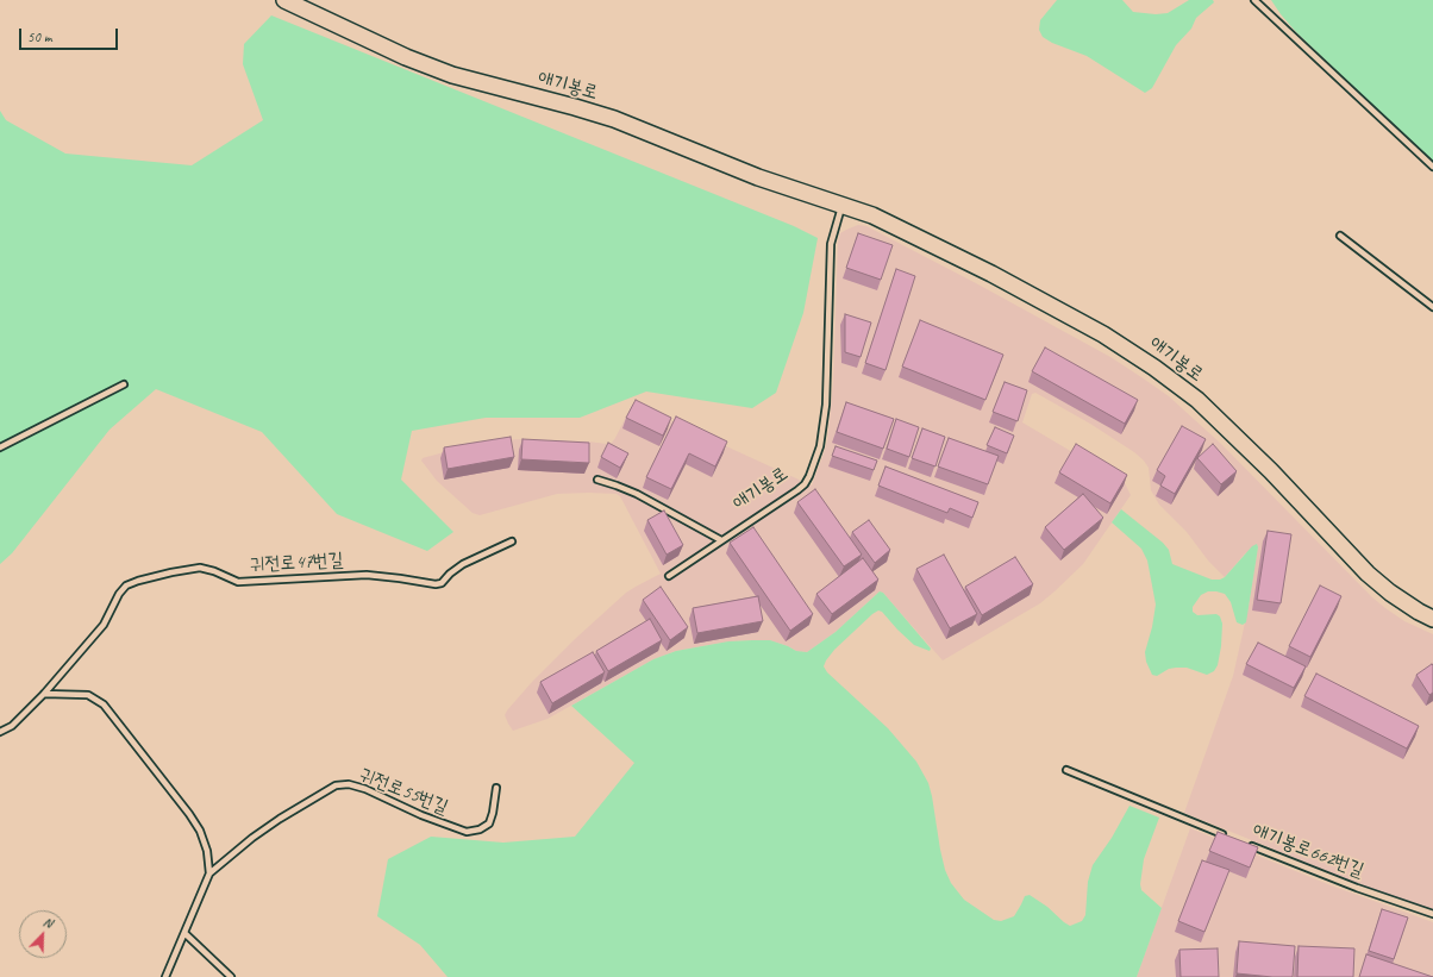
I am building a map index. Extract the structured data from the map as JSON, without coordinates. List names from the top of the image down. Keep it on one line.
{"streets":{"main road":["애기봉로"],"lane":["귀전로47번길","귀전로55번길","애기봉로662번길"]},"crossings":[["귀전로47번길","귀전로55번길"]],"scale_bar":"50 m","north":"top right"}
